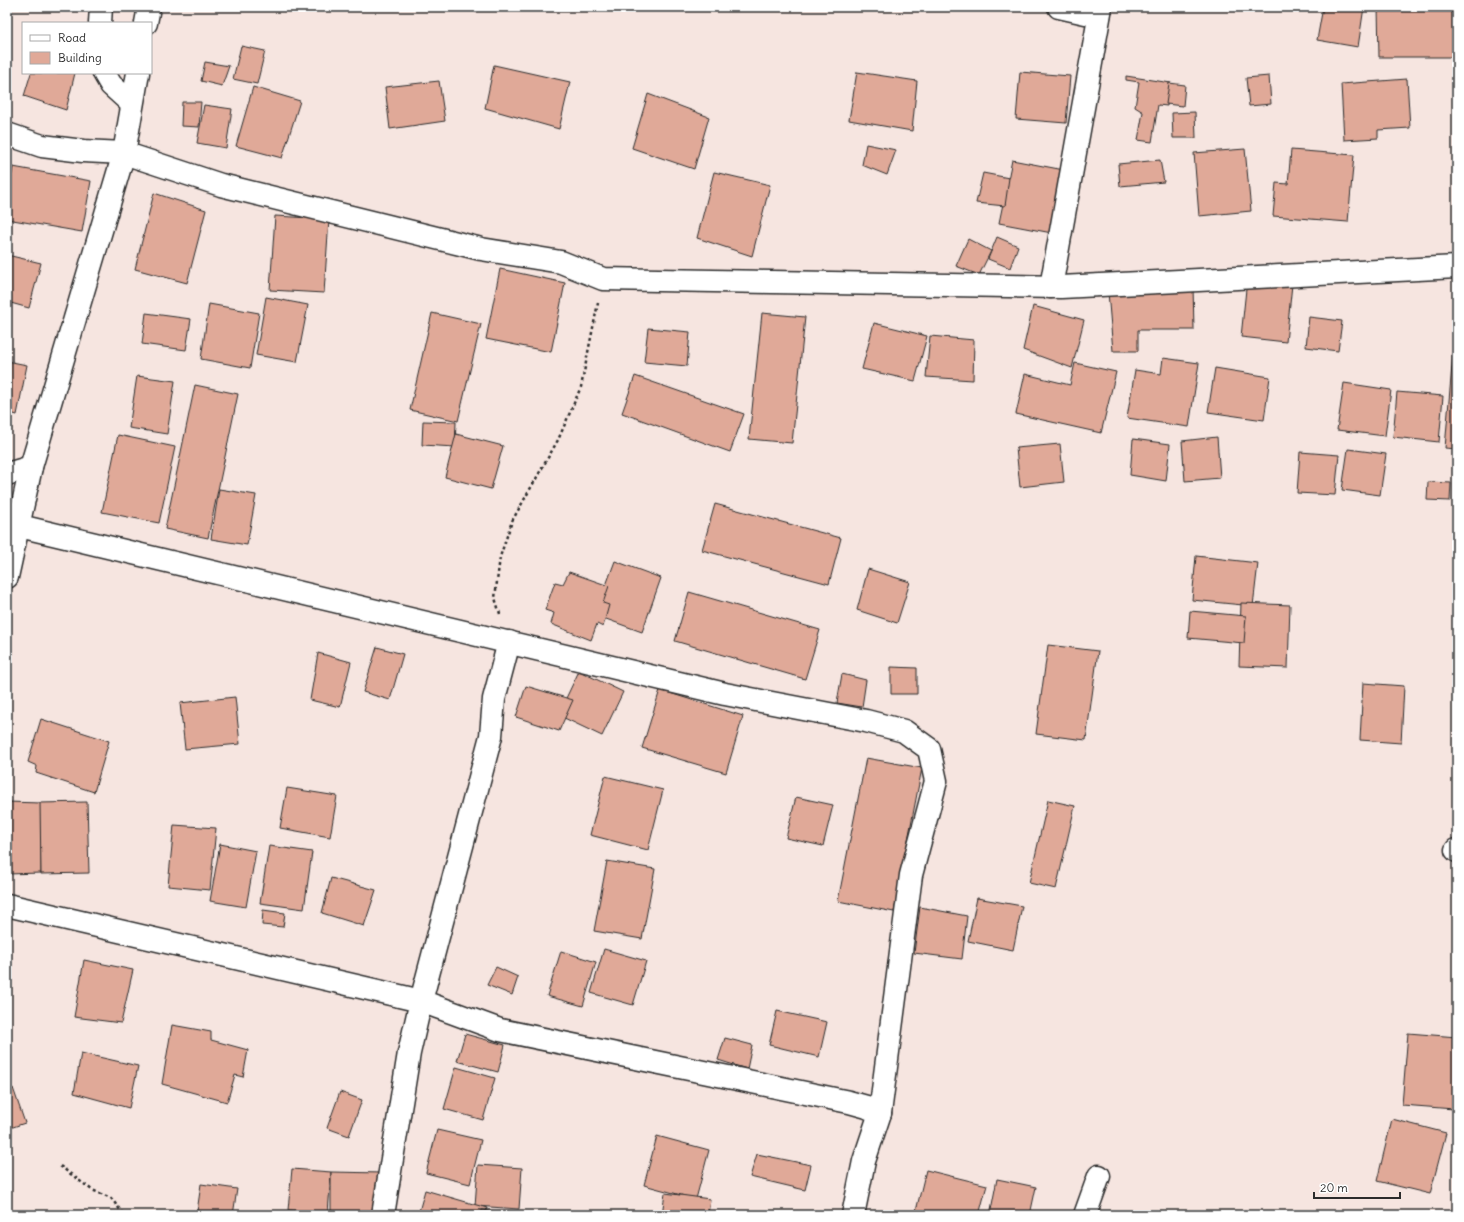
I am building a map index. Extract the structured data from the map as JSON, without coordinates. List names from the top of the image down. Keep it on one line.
{"legend":["Road","Building"],"scale_bar":"20 m"}
